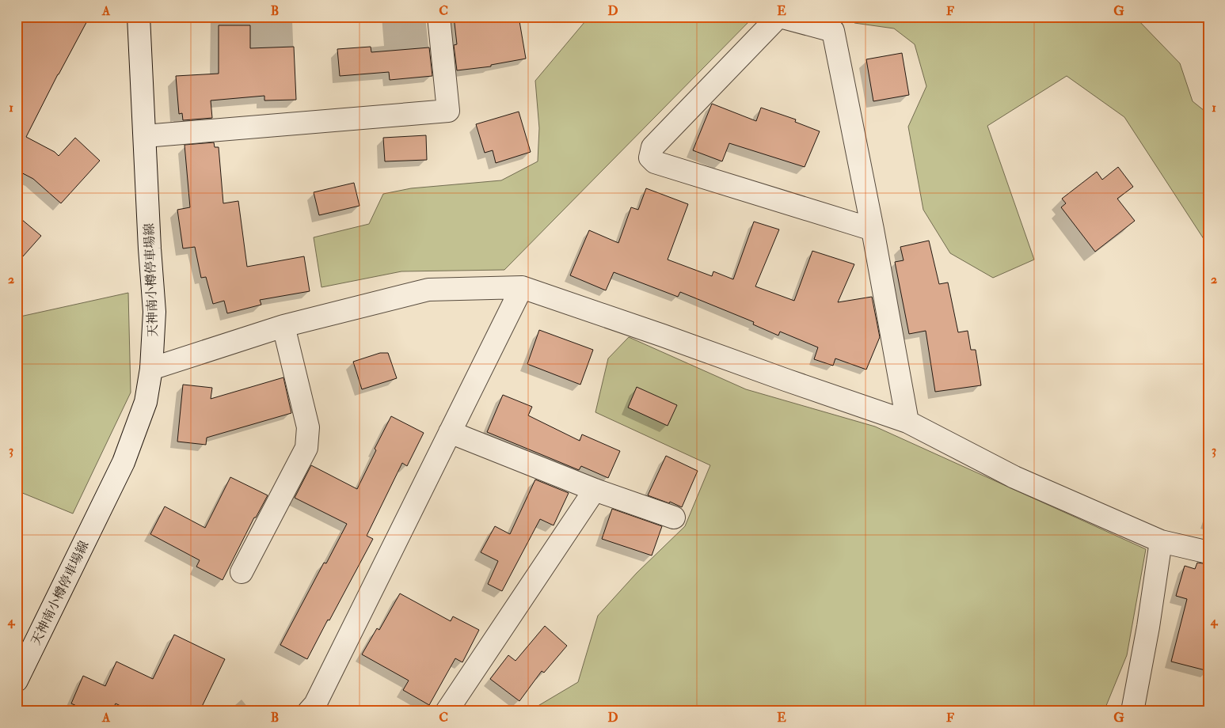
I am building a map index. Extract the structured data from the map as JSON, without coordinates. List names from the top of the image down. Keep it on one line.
{"streets":{"street":["天神南小樽停車場線"]},"grid":{"columns":["A","B","C","D","E","F","G"],"rows":["1","2","3","4"]}}
